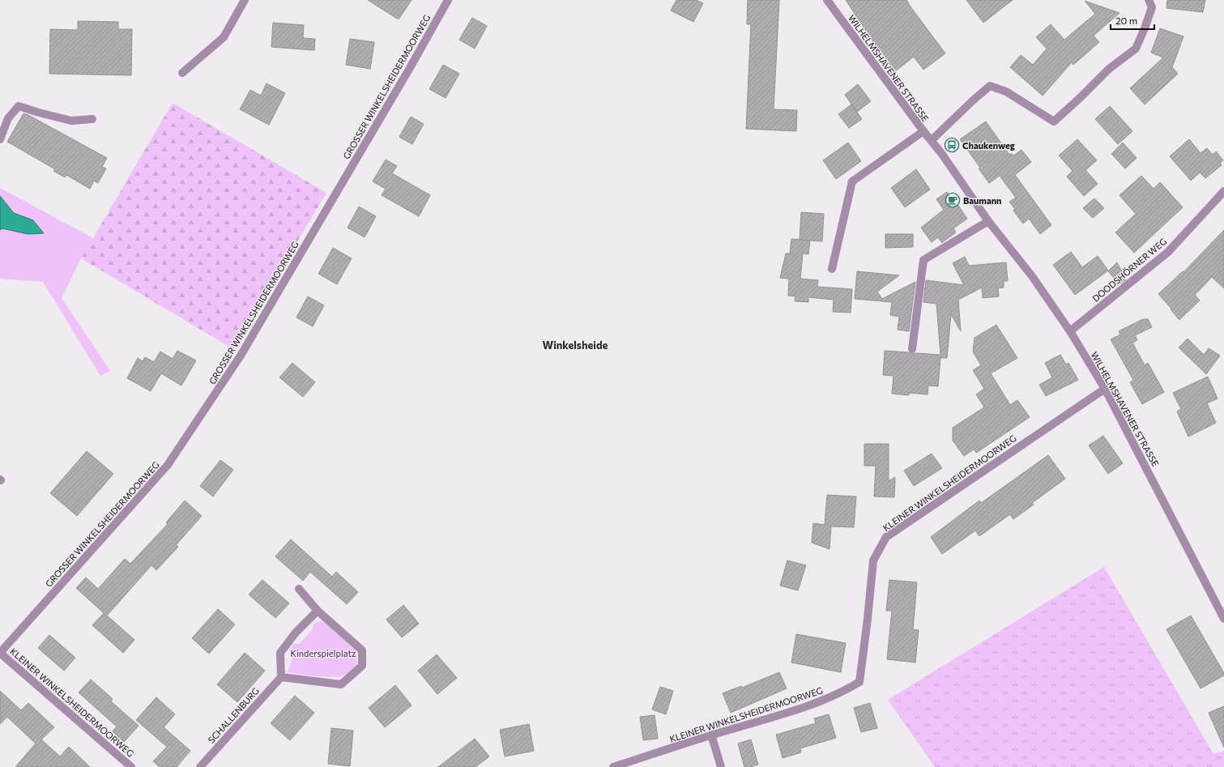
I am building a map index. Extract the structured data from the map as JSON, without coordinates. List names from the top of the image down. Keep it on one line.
{"streets":{"street":["WILHELMSHAVENER STRASSE","GROSSER WINKELSHEIDERMOORWEG","DOODSHÖRNER WEG","KLEINER WINKELSHEIDERMOORWEG","SCHALLENBURG"]},"crossings":[["WILHELMSHAVENER STRASSE","DOODSHÖRNER WEG"],["WILHELMSHAVENER STRASSE","KLEINER WINKELSHEIDERMOORWEG"],["GROSSER WINKELSHEIDERMOORWEG","KLEINER WINKELSHEIDERMOORWEG"]],"districts":["Winkelsheide"],"parks":["Kinderspielplatz"],"places":{"bus stop":["Chaukenweg"],"cafe":["Baumann"]},"scale_bar":"20 m"}
